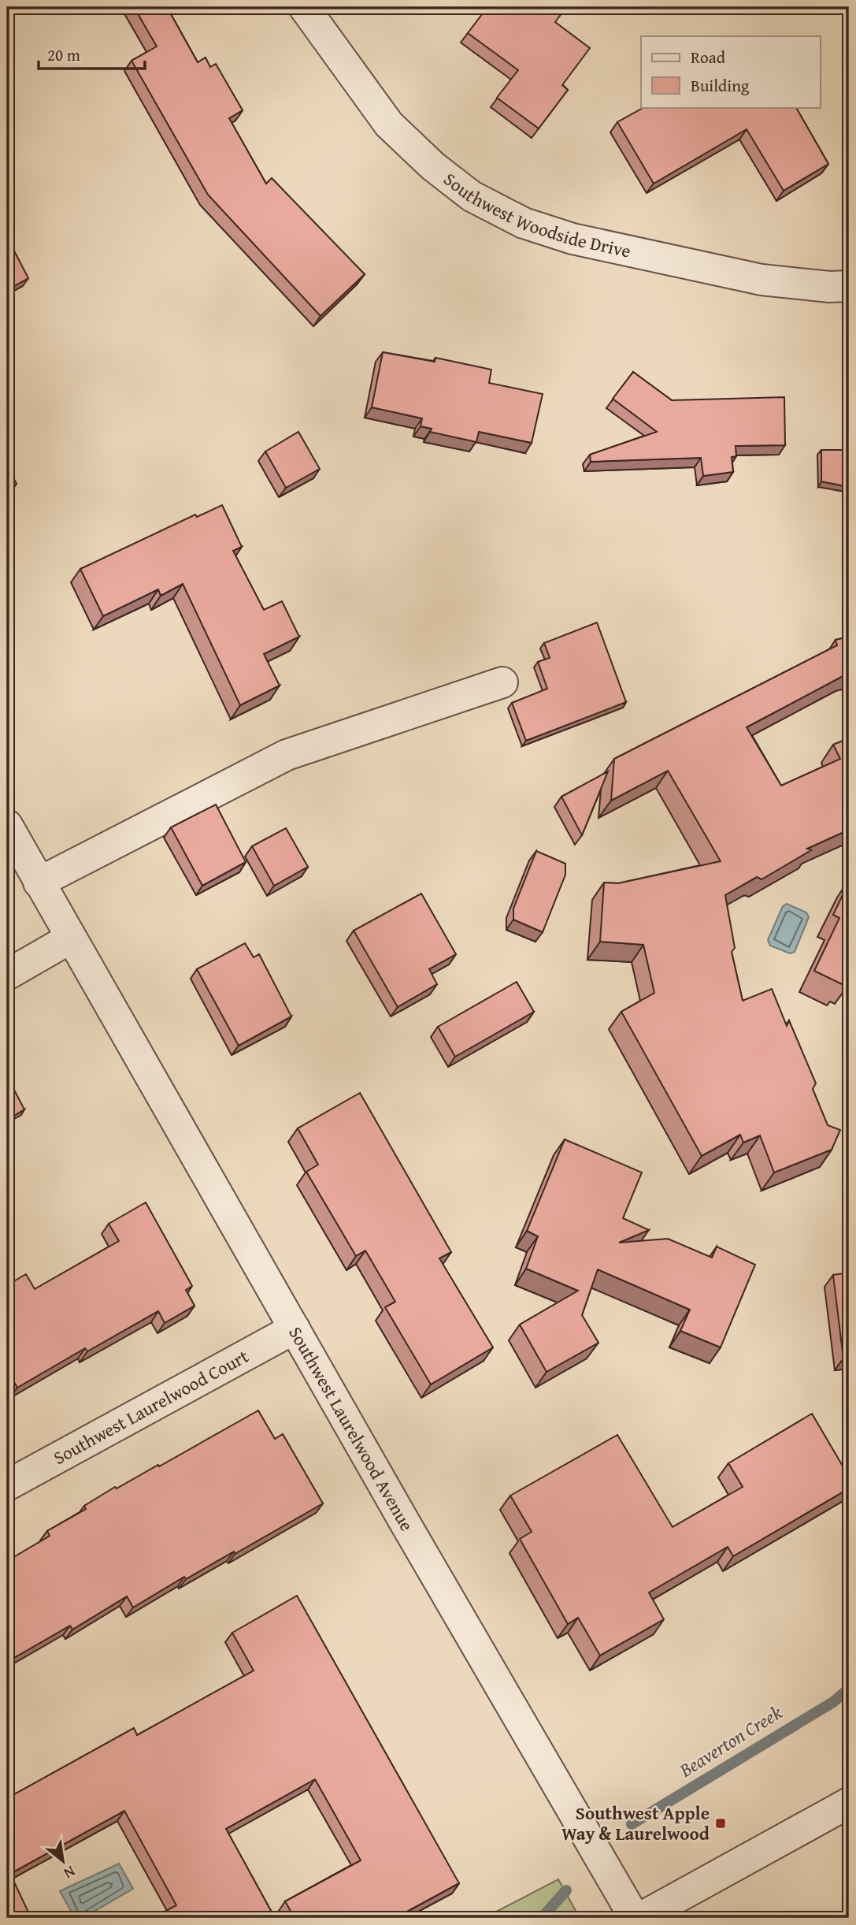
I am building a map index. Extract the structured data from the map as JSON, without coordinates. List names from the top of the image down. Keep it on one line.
{"streets":{"street":["Southwest Woodside Drive","Southwest Laurelwood Court","Southwest Laurelwood Avenue"]},"crossings":[["Southwest Laurelwood Court","Southwest Laurelwood Avenue"]],"water":["Beaverton Creek"],"places":{"transit":["Southwest Apple Way & Laurelwood"]},"legend":["Road","Building"],"scale_bar":"20 m","north":"bottom right"}
